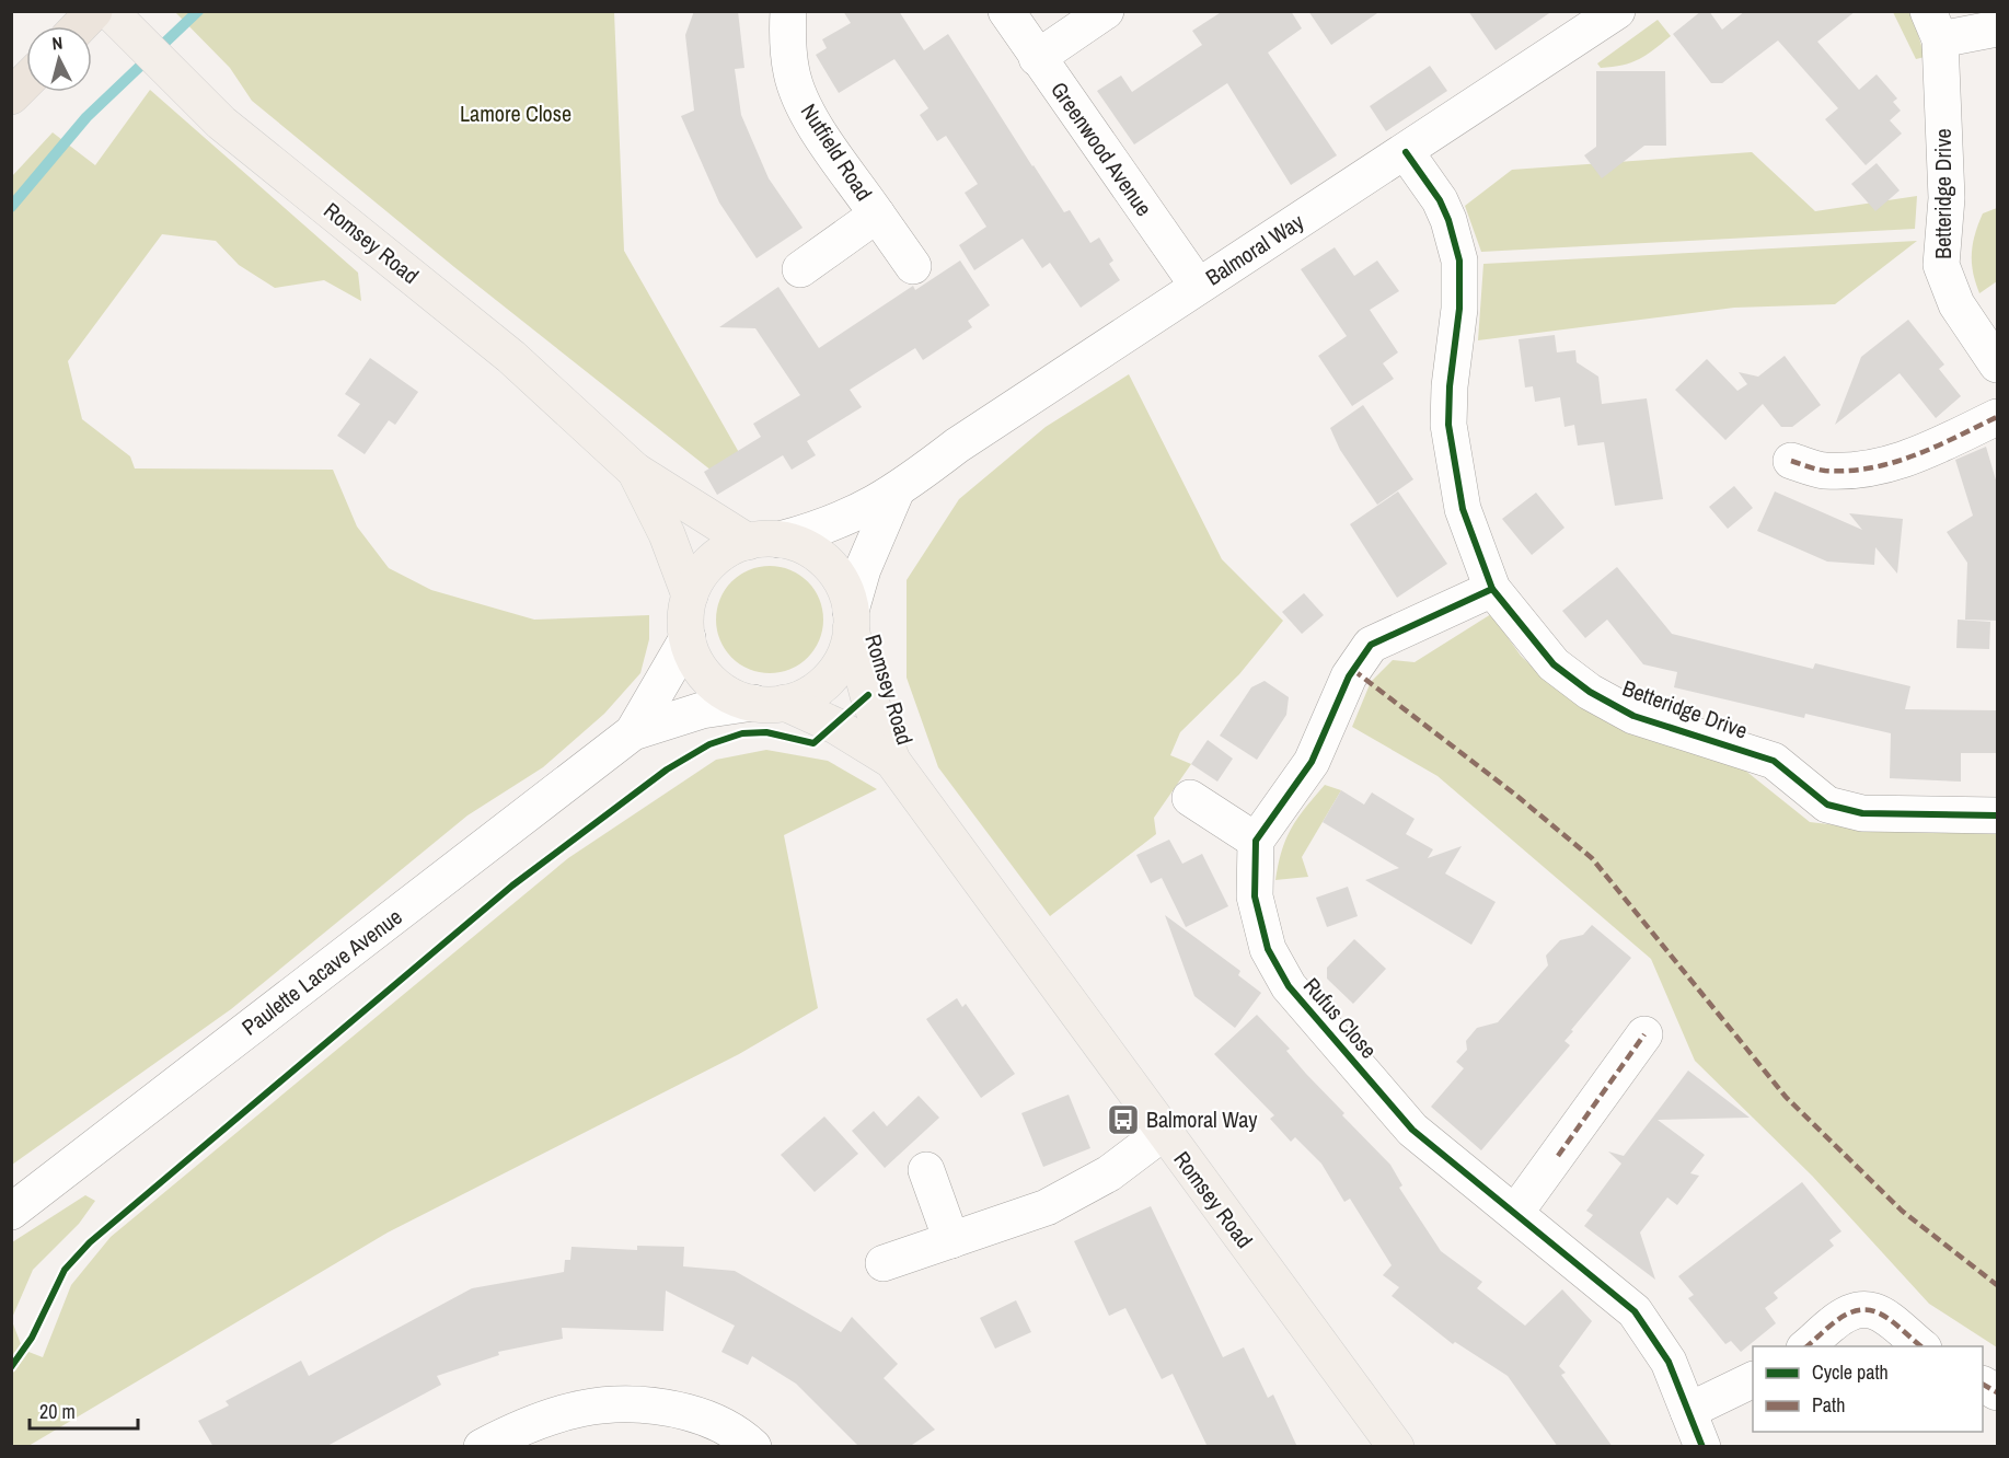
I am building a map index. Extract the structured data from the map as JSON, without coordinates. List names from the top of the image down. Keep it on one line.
{"streets":{"main road":["Romsey Road"],"street":["Greenwood Avenue","Nutfield Road","Betteridge Drive","Balmoral Way","Paulette Lacave Avenue","Rufus Close"]},"crossings":[["Greenwood Avenue","Balmoral Way"],["Betteridge Drive","Balmoral Way"],["Romsey Road","Balmoral Way"],["Romsey Road","Paulette Lacave Avenue"],["Balmoral Way","Paulette Lacave Avenue"]],"parks":["Lamore Close"],"places":{"bus stop":["Balmoral Way"]},"legend":["Cycle path","Path"],"scale_bar":"20 m","north":"top"}
